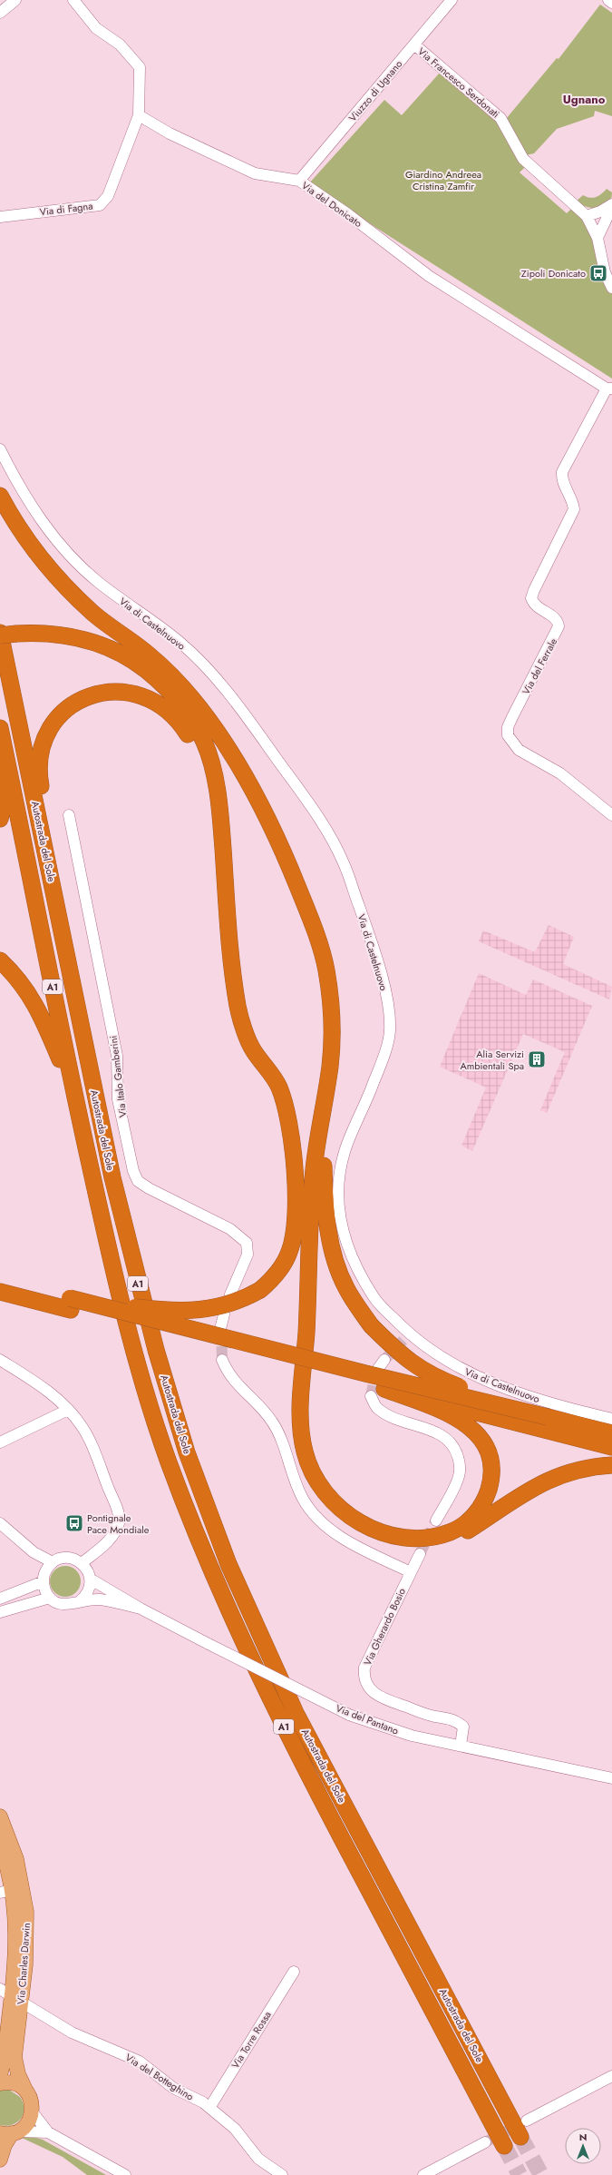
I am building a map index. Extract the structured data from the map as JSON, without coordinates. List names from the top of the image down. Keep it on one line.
{"streets":{"highway":["Autostrada del Sole","A1"],"main road":["Via Charles Darwin"],"street":["Via Francesco Serdonati","Viuzzo di Ugnano","Via del Donicato","Via di Fagna","Via di Castelnuovo","Via del Ferrale","Via Italo Gamberini","Via Gherardo Bosio","Via del Pantano","Via Torre Rossa","Via del Botteghino"]},"crossings":[["Via Francesco Serdonati","Viuzzo di Ugnano"],["Viuzzo di Ugnano","Via del Donicato"],["Via del Donicato","Via di Fagna"],["Via del Donicato","Via del Ferrale"],["Via Gherardo Bosio","Via del Pantano"],["Via Charles Darwin","Via del Botteghino"],["Via Torre Rossa","Via del Botteghino"]],"districts":["Ugnano"],"parks":["Giardino Andreea Cristina Zamfir"],"places":{"bus stop":["Zipoli Donicato","Pontignale Pace Mondiale"],"building":["Alia Servizi Ambientali Spa"]},"north":"top"}
